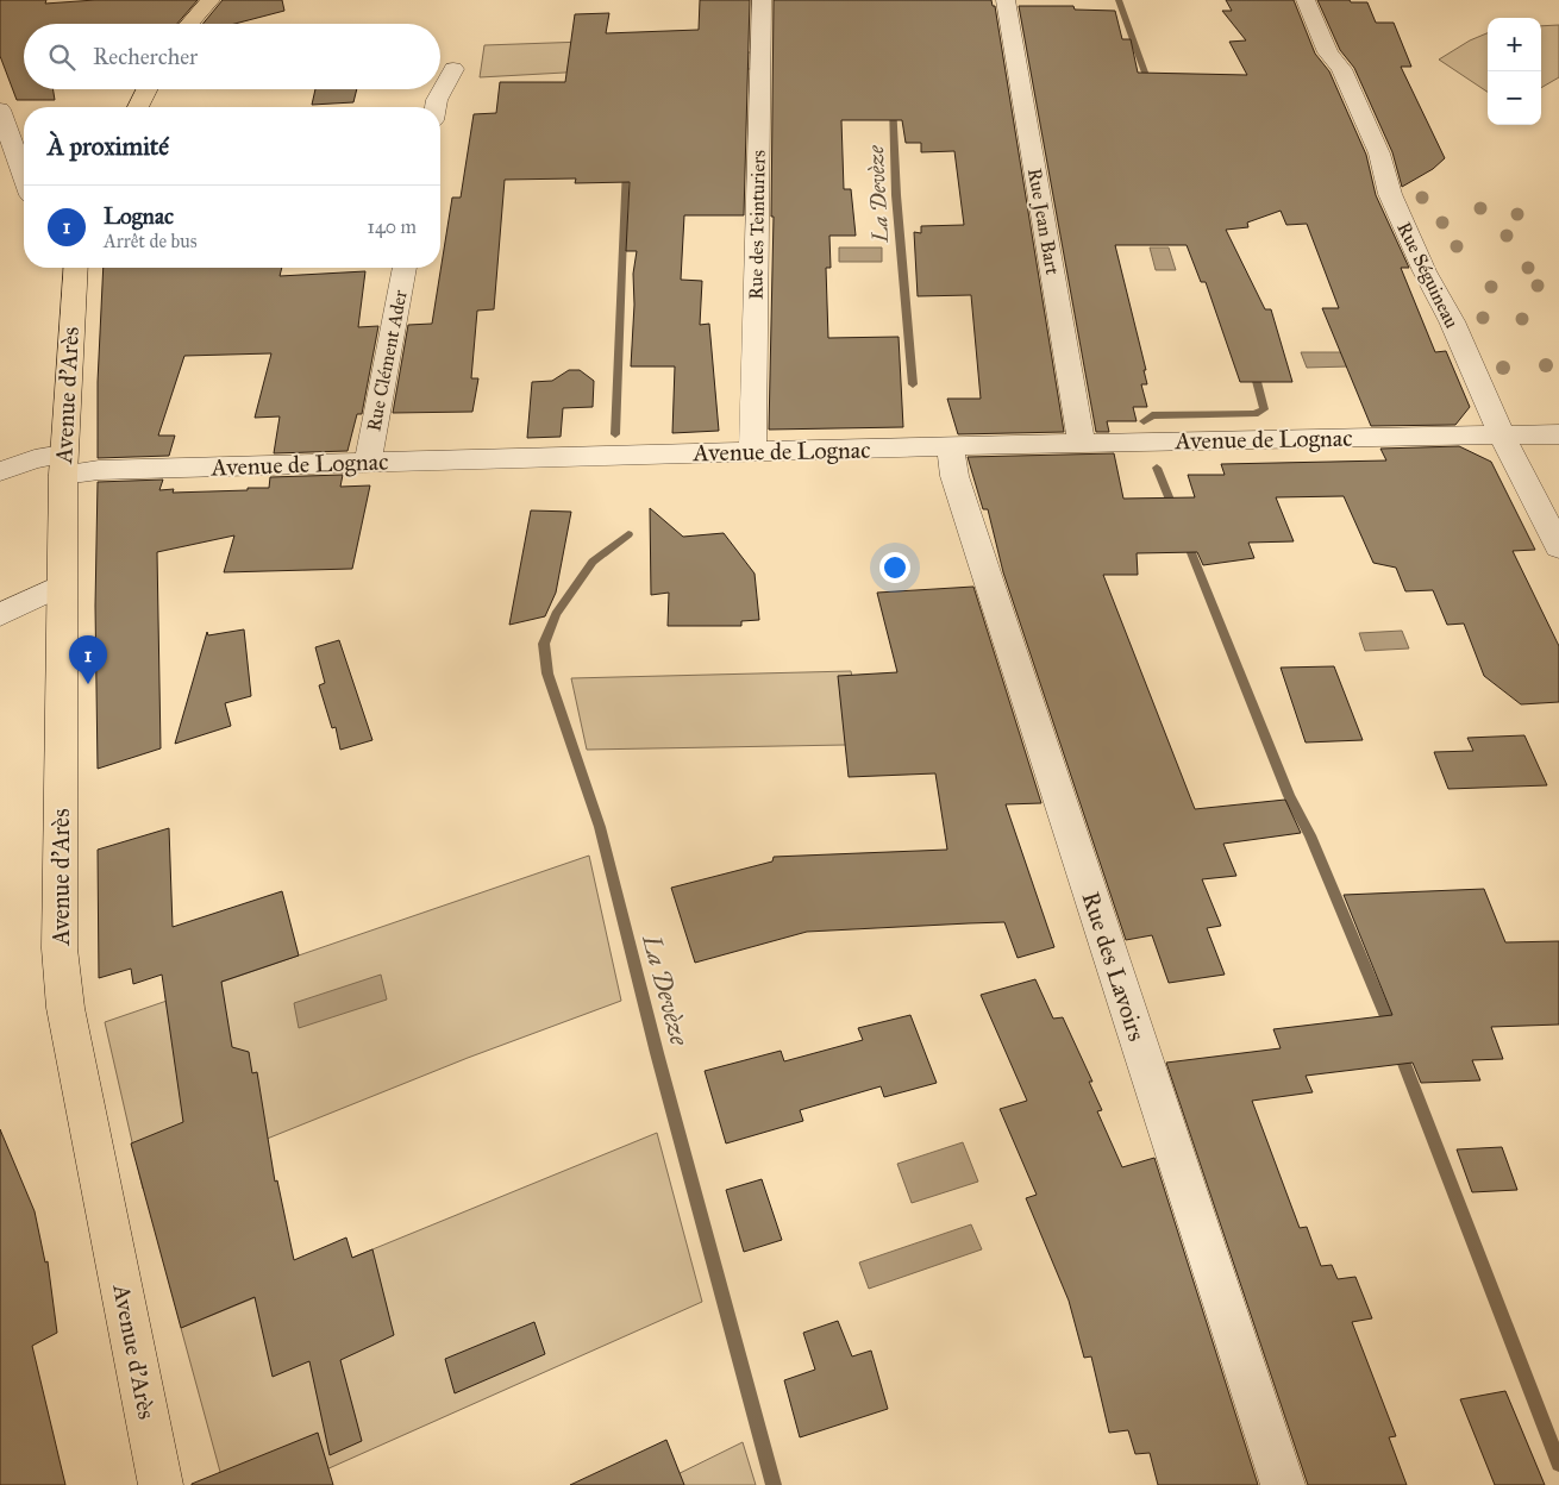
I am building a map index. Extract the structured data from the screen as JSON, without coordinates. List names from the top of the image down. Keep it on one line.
{"streets":{"main road":["Avenue d'Arès"],"street":["Rue Jean Bart","Rue des Teinturiers","Rue Séguineau","Rue Clément Ader","Avenue de Lognac","Rue des Lavoirs"]},"crossings":[["Rue Jean Bart","Avenue de Lognac"],["Rue des Teinturiers","Avenue de Lognac"],["Rue Séguineau","Avenue de Lognac"],["Rue Clément Ader","Avenue de Lognac"],["Avenue d'Arès","Avenue de Lognac"],["Avenue de Lognac","Rue des Lavoirs"]],"water":["La Devèze"],"page":{"map_buttons":["+","−"],"search":"Rechercher","heading":"À proximité","list":[{"mark":"1","name":"Lognac","note":"Arrêt de bus","value":"140 m"}],"pins":"1"}}
